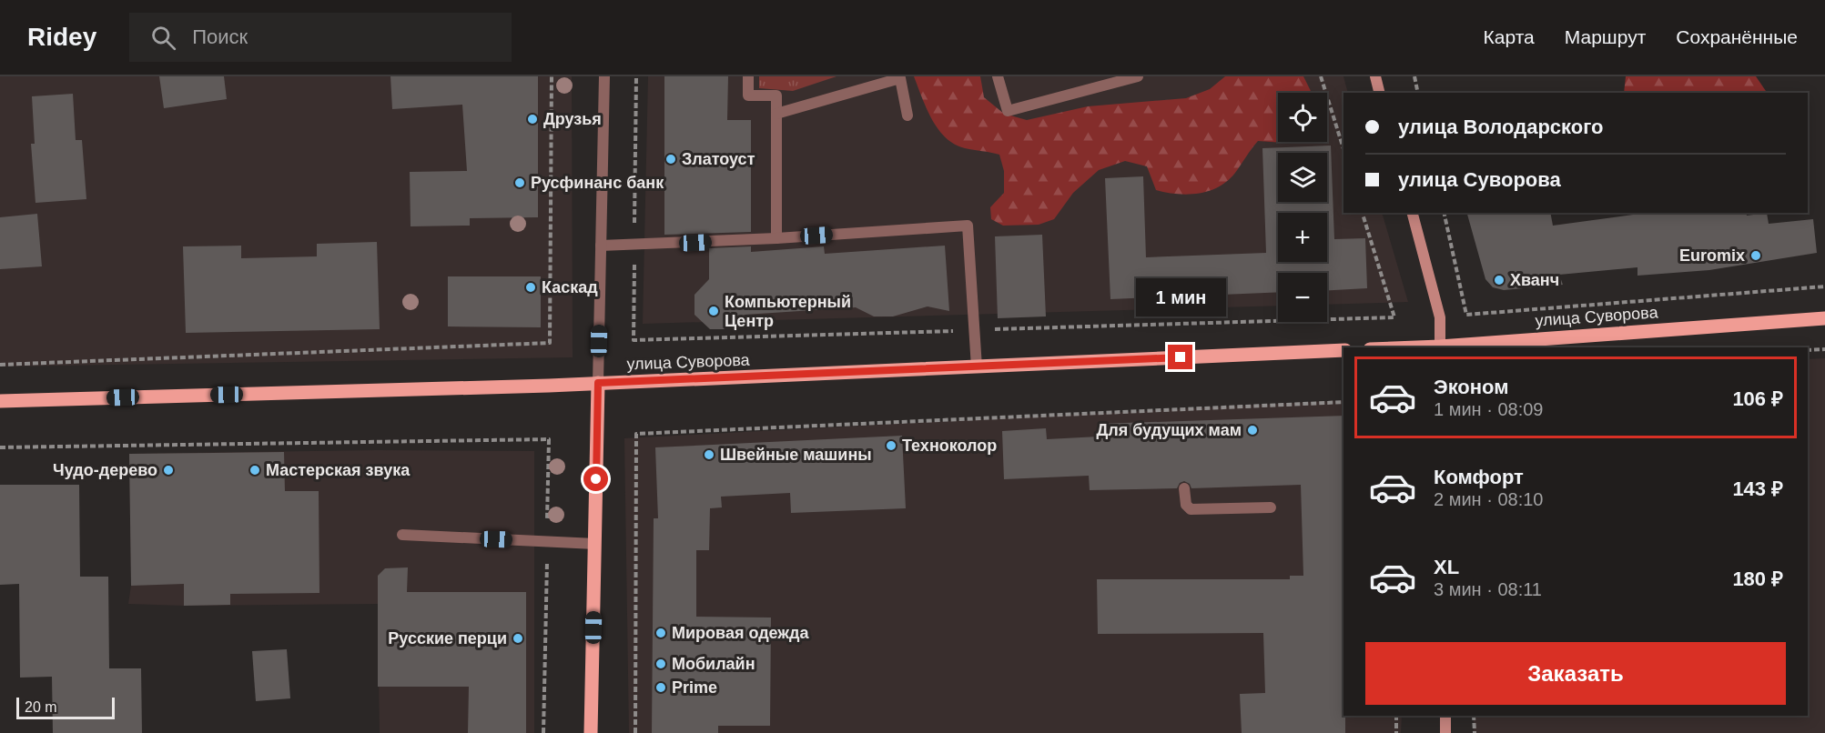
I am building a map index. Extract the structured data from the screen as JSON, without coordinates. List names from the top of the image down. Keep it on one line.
{"streets":{"main road":["улица Суворова"]},"places":["Друзья","Златоуст","Русфинанс банк","Euromix","Хванч","Каскад","Компьютерный Центр","Для будущих мам","Техноколор","Швейные машины","Чудо-дерево","Мастерская звука","Мировая одежда","Русские перци","Мобилайн","Prime"],"scale_bar":"20 m","page":{"header":"Ridey","search":"Поиск","nav":["Карта","Маршрут","Сохранённые"],"map_buttons":["+","−"],"banner":["улица Володарского","улица Суворова"],"bubble":"1 мин","list":[{"name":"Эконом","note":"1 мин · 08:09","value":"106 ₽"},{"name":"Комфорт","note":"2 мин · 08:10","value":"143 ₽"},{"name":"XL","note":"3 мин · 08:11","value":"180 ₽"}],"buttons":"Заказать","scale":"20 m"}}
